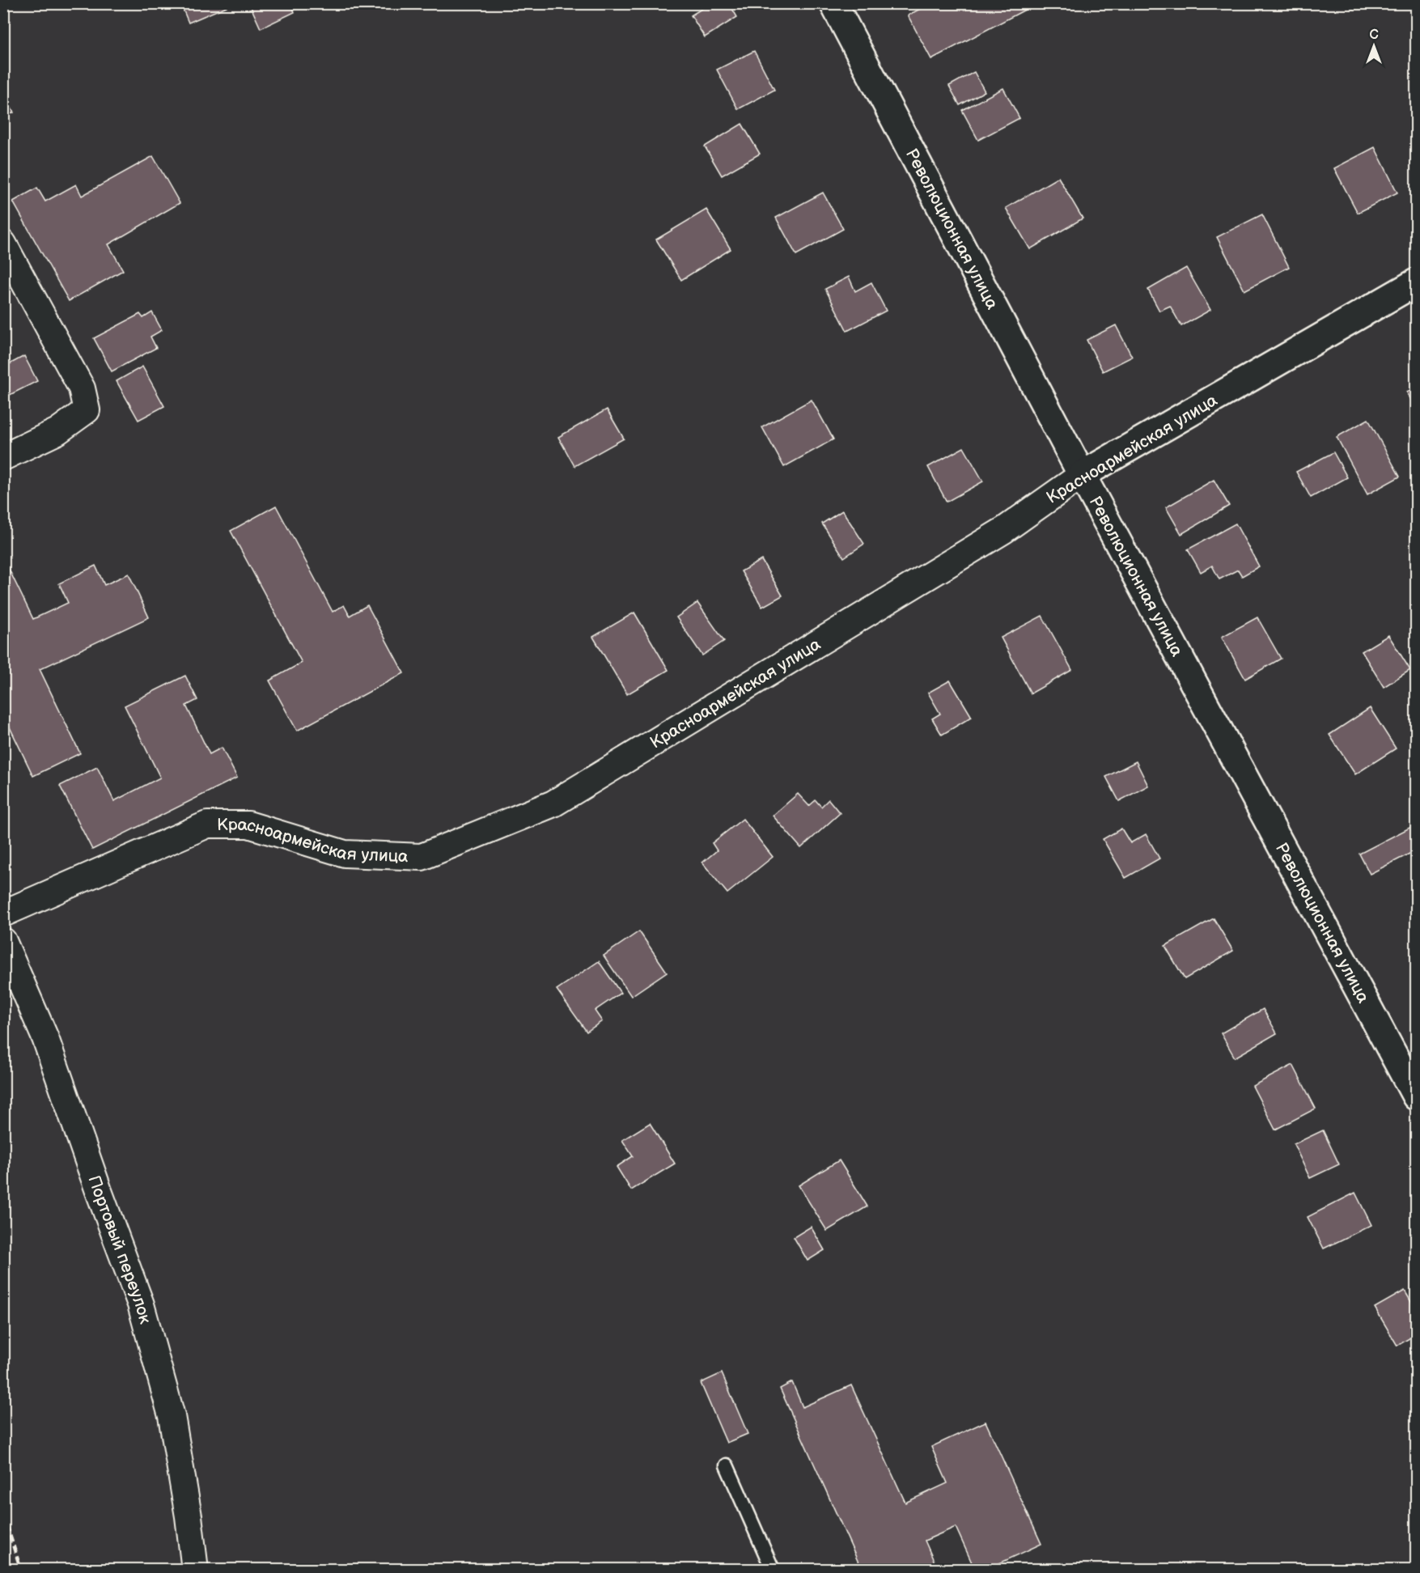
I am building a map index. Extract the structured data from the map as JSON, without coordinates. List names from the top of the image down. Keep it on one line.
{"streets":{"street":["Революционная улица","Красноармейская улица","Портовый переулок"]},"crossings":[["Революционная улица","Красноармейская улица"]],"north":"top"}
